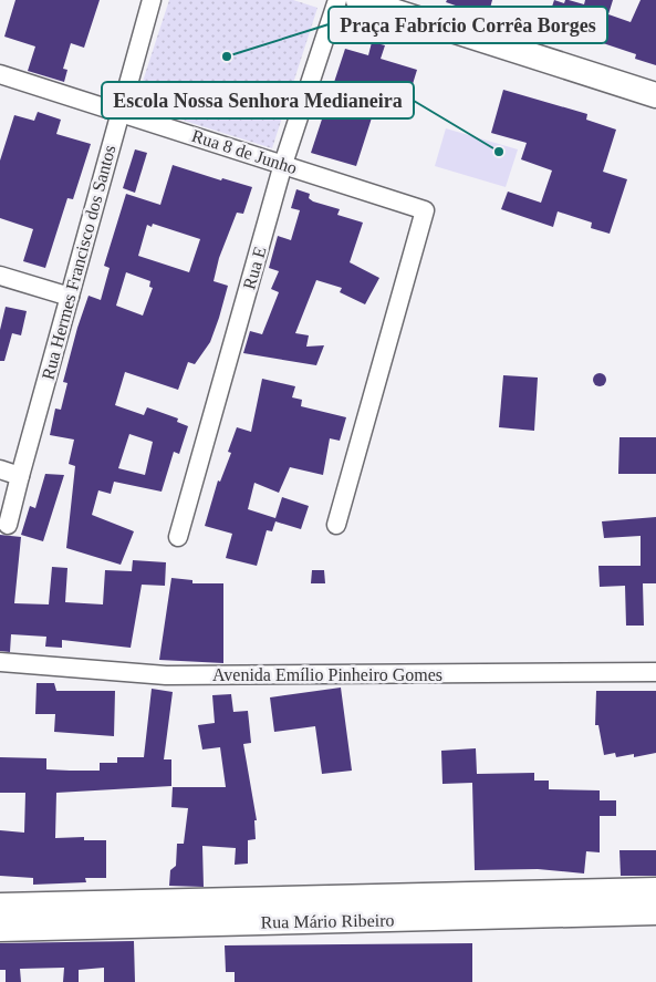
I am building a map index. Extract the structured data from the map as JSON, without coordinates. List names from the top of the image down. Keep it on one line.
{"streets":{"main road":["Rua Mário Ribeiro"],"street":["Rua 8 de Junho","Rua Hermes Francisco dos Santos","Rua E","Avenida Emílio Pinheiro Gomes"]},"crossings":[["Rua 8 de Junho","Rua Hermes Francisco dos Santos"],["Rua 8 de Junho","Rua E"]],"places":["Praça Fabrício Corrêa Borges","Escola Nossa Senhora Medianeira"]}
